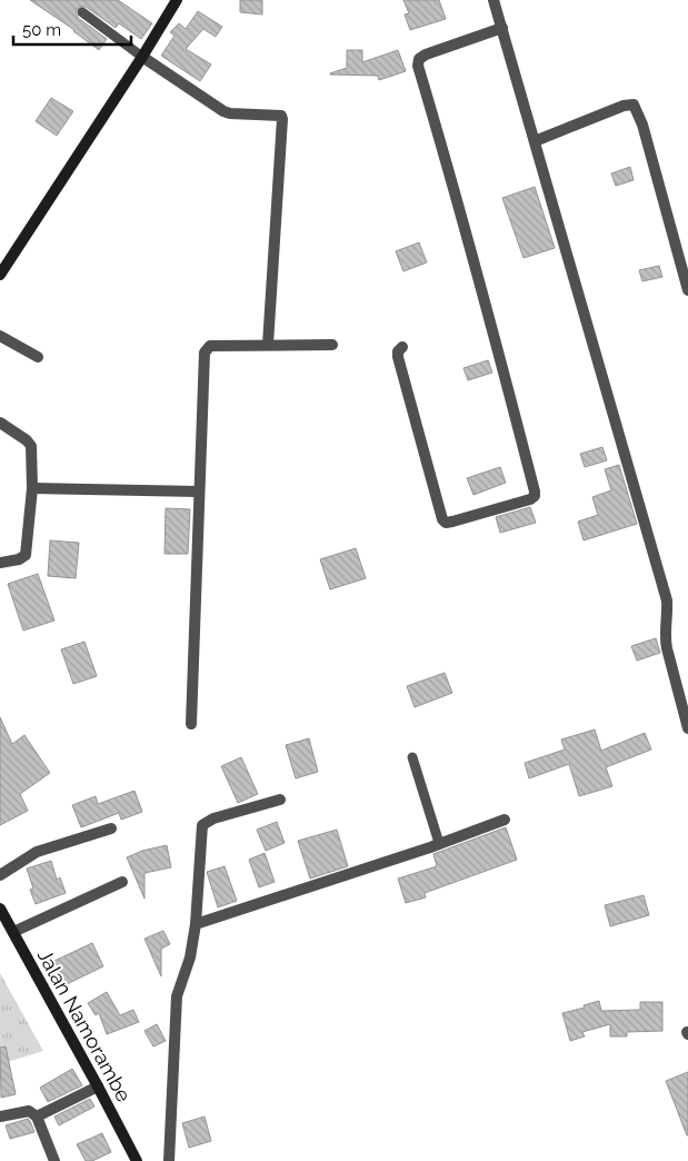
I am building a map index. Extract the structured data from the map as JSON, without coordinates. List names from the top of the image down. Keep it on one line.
{"streets":{"main road":["Jalan Namorambe"]},"scale_bar":"50 m"}
